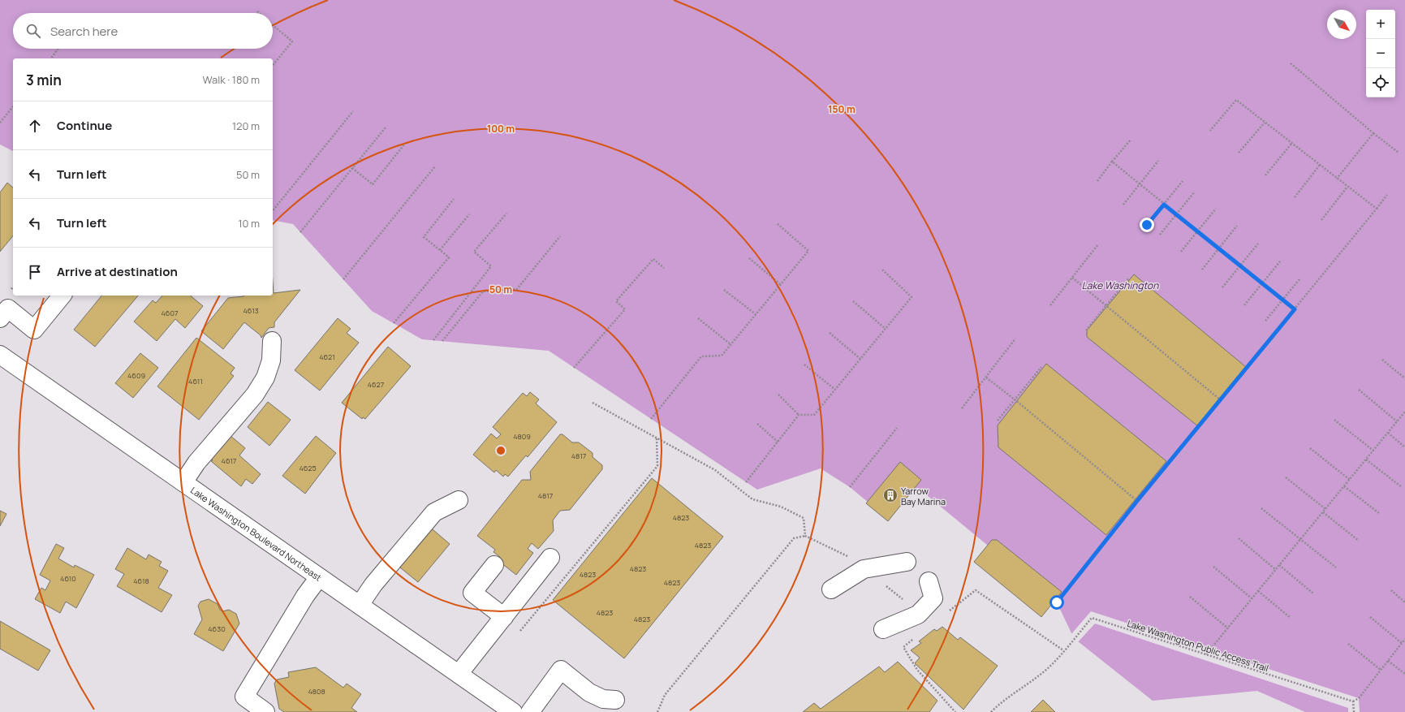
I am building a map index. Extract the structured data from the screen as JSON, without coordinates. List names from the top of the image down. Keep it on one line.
{"streets":{"main road":["Lake Washington Boulevard Northeast"],"path":["Lake Washington Public Access Trail"]},"water":["Lake Washington"],"places":{"building":["Yarrow Bay Marina"]},"house_numbers":["4613","4607","4621","4609","4611","4627","4809","4817","4617","4625","4817","4823","4823","4823","4823","4610","4618","4823","4823","4823","4630","4808"],"north":"bottom right","page":{"map_buttons":["+","−"],"search":"Search here","heading":["3 min","Walk · 180 m"],"list":[["Continue","120 m"],["Turn left","50 m"],["Turn left","10 m"],"Arrive at destination"]},"rings":["150 m","100 m","50 m"]}
